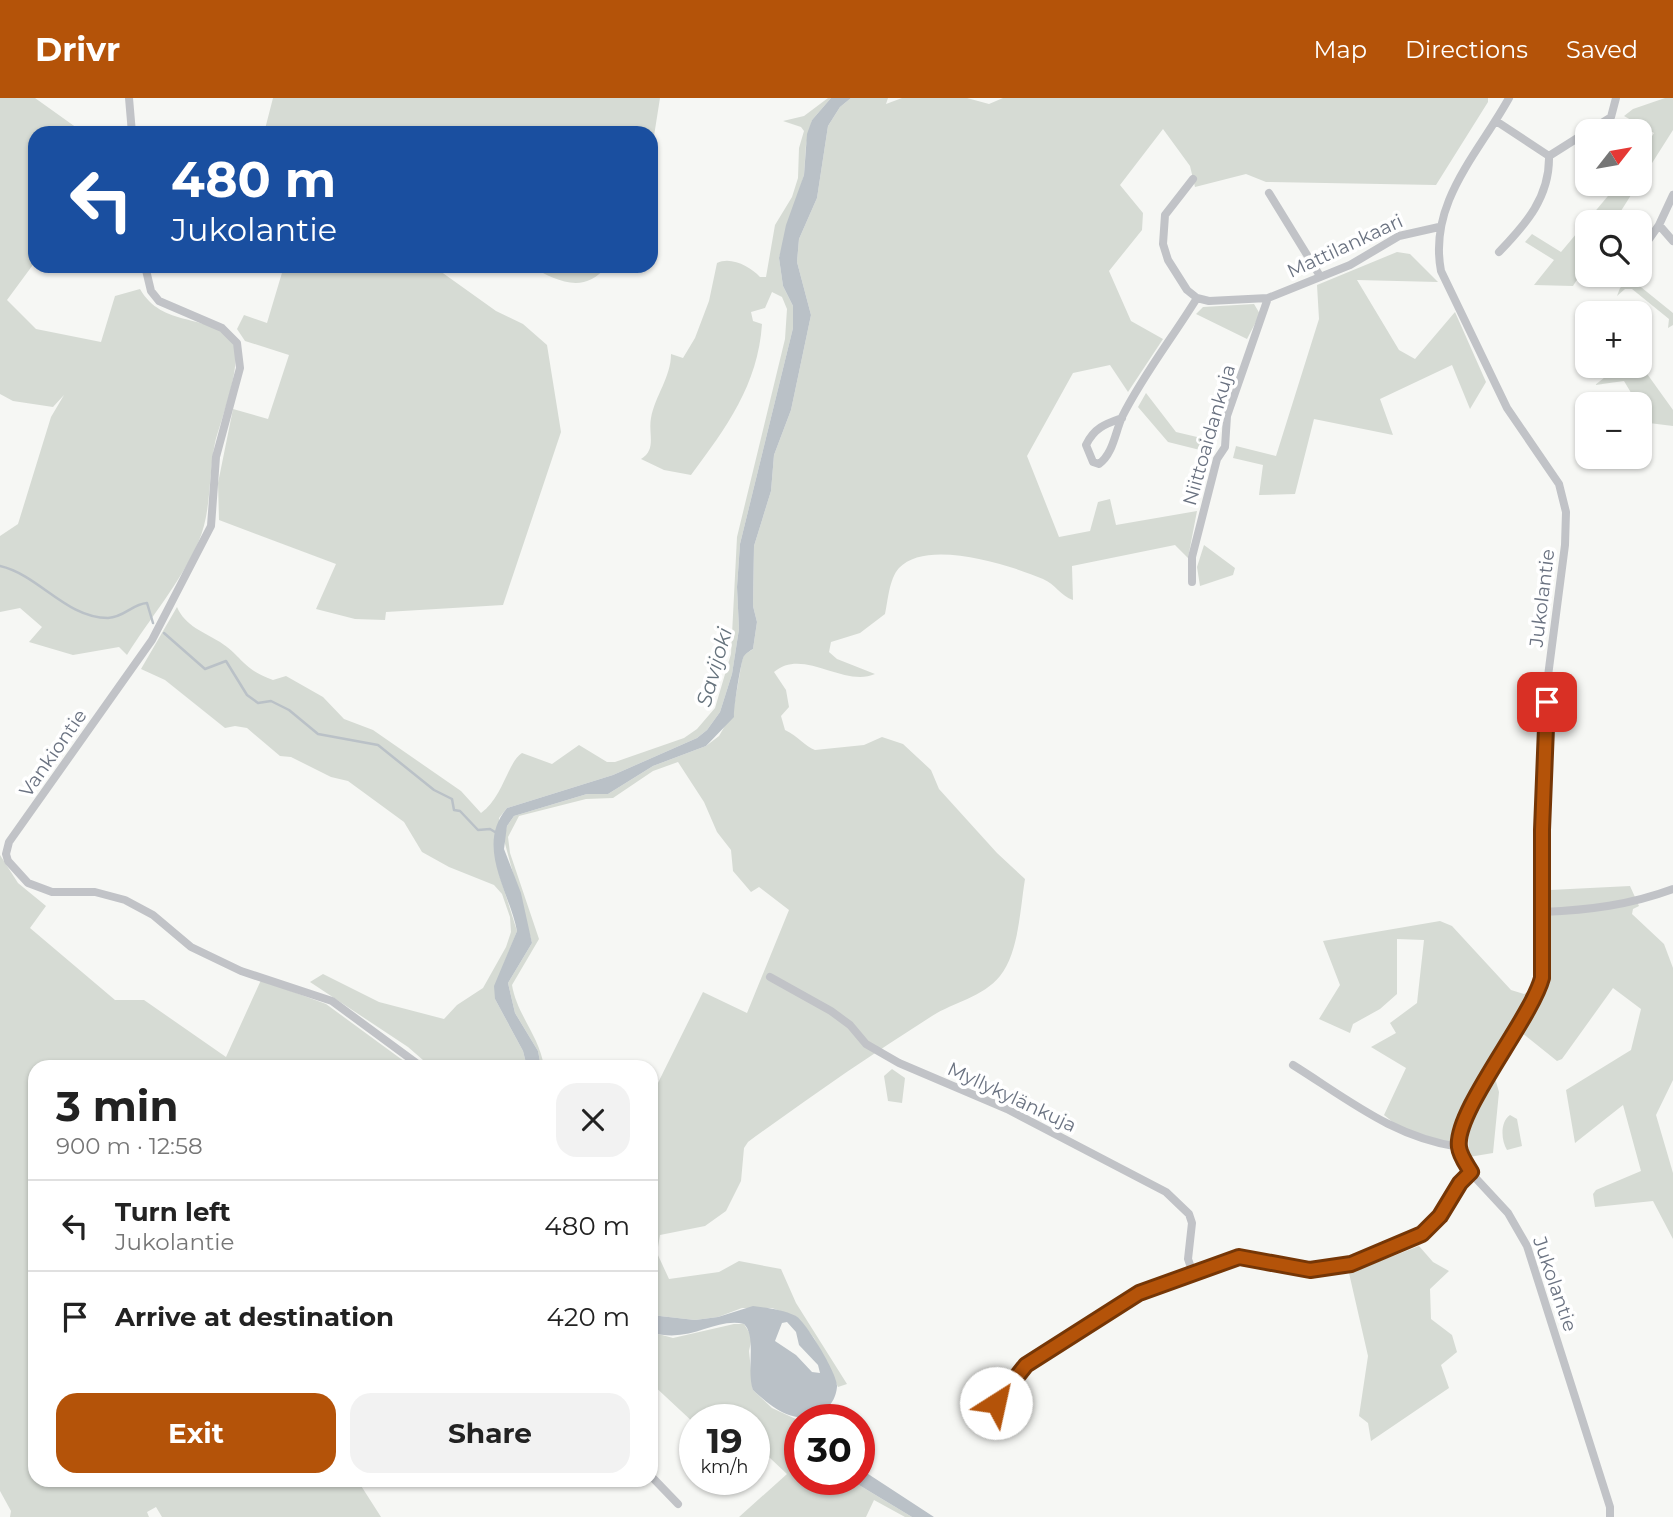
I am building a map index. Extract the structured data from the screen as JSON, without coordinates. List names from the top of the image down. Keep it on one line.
{"streets":{"street":["Mattilankaari","Niittoaidankuja","Jukolantie","Vankiontie","Myllykylänkuja"]},"crossings":[["Mattilankaari","Niittoaidankuja"],["Mattilankaari","Jukolantie"]],"water":["Savijoki"],"north":"top right","page":{"header":"Drivr","nav":["Map","Directions","Saved"],"map_buttons":["+","−"],"turn":["480 m","Jukolantie"],"heading":["3 min","900 m · 12:58"],"list":[{"name":"Turn left","note":"Jukolantie","value":"480 m"},{"name":"Arrive at destination","value":"420 m"}],"buttons":["Exit","Share"],"speed":"19 km/h","limit":"30"}}
